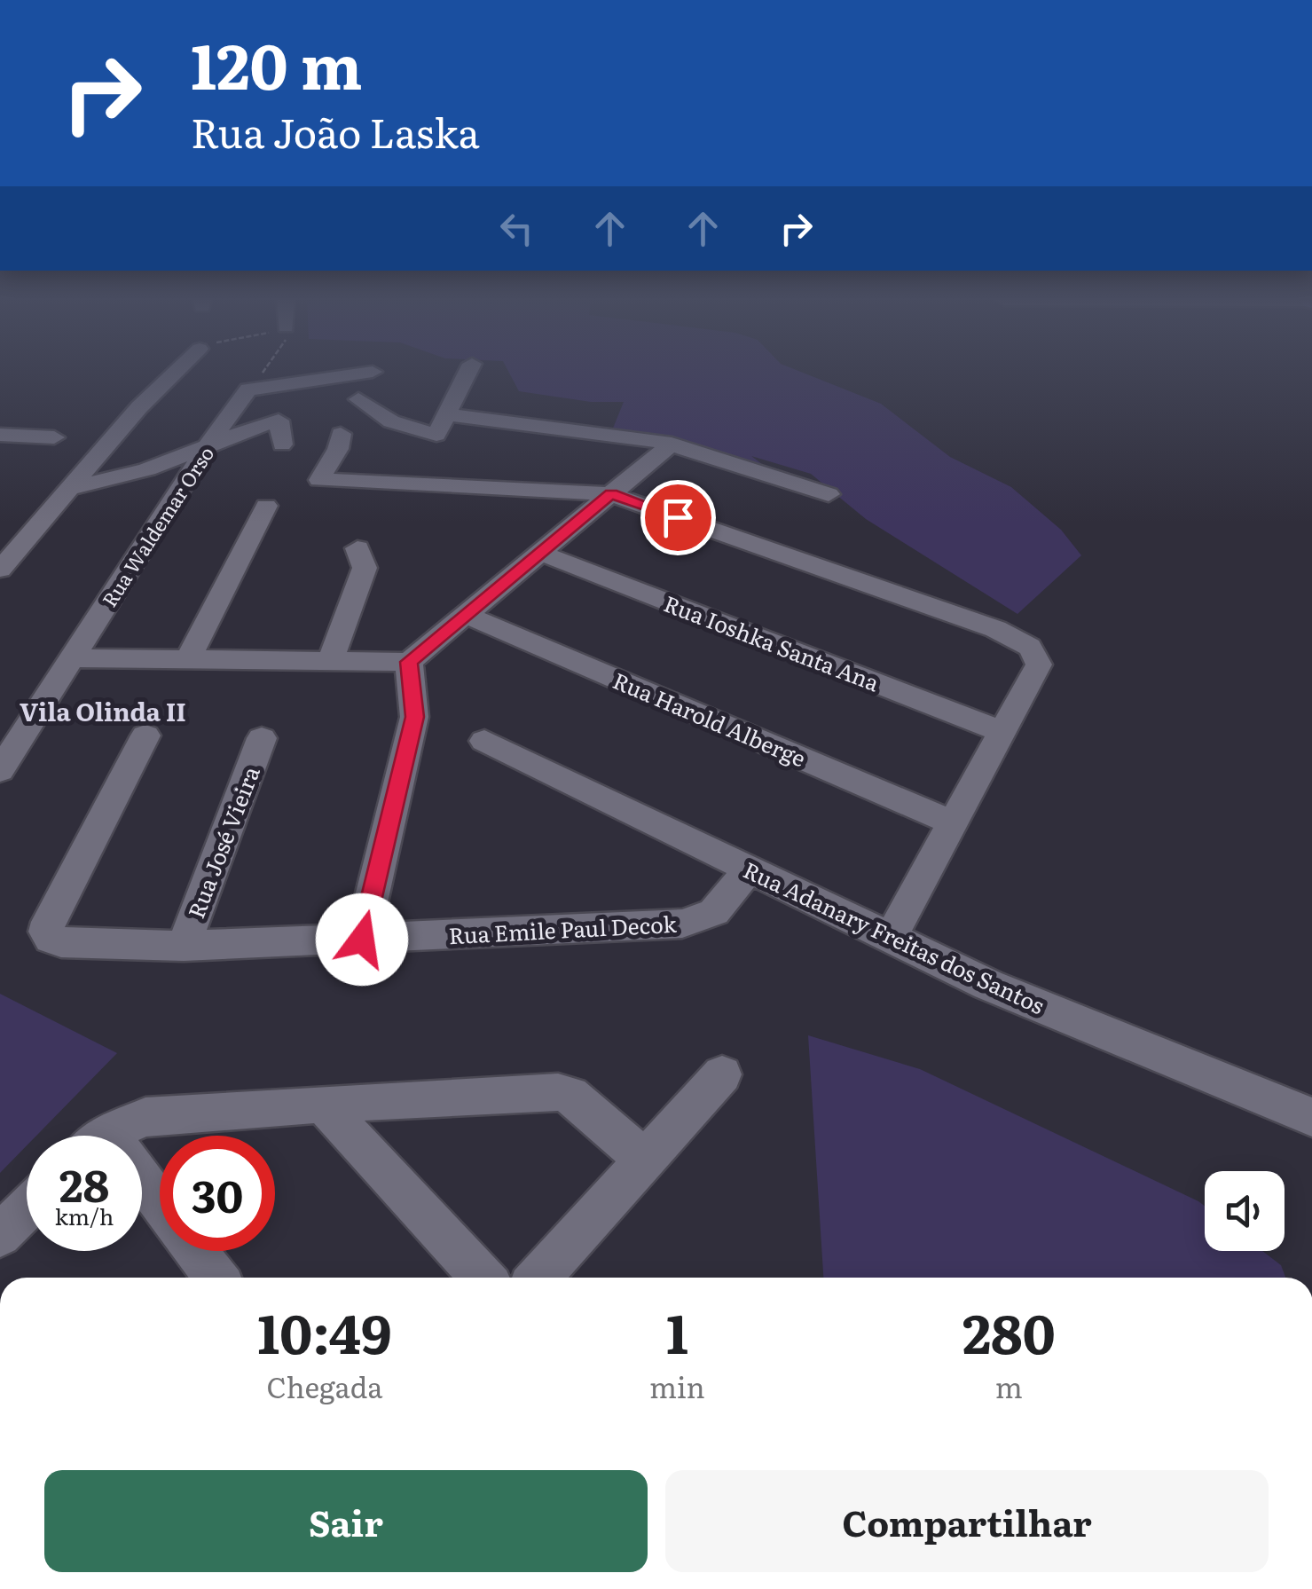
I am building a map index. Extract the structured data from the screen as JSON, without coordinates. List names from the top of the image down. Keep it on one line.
{"streets":{"street":["Rua Waldemar Orso","Rua Ioshka Santa Ana","Rua Harold Alberge","Rua José Vieira","Rua Emile Paul Decok","Rua Adanary Freitas dos Santos"]},"crossings":[["Rua José Vieira","Rua Emile Paul Decok"],["Rua Emile Paul Decok","Rua Adanary Freitas dos Santos"]],"districts":["Vila Olinda II"],"page":{"turn":["120 m","Rua João Laska"],"speed":"28 km/h","limit":"30","eta":["10:49","Chegada","1","min","280","m"],"buttons":["Sair","Compartilhar"]}}
